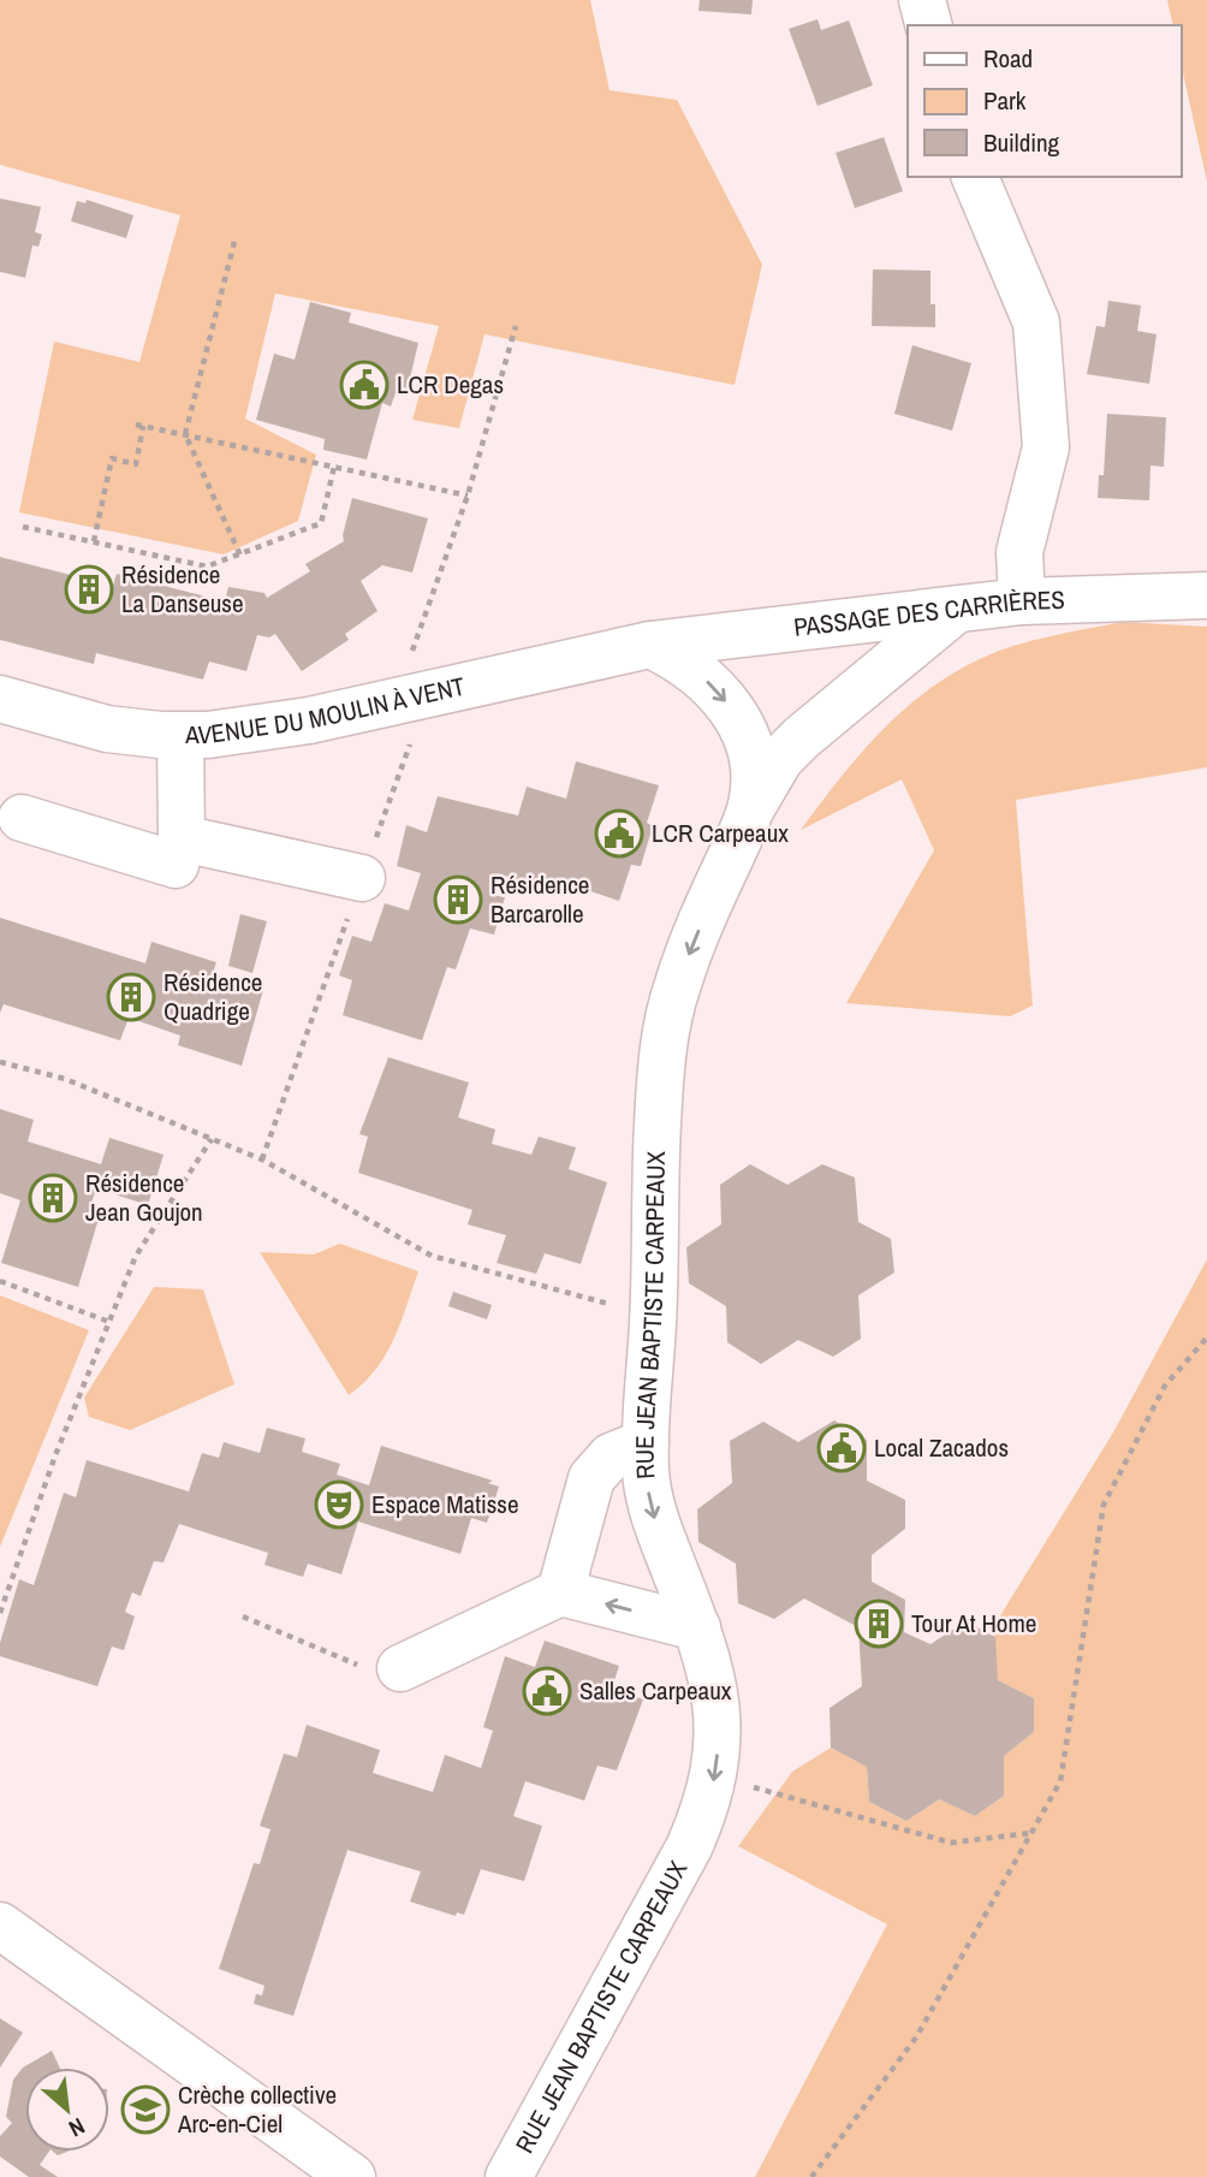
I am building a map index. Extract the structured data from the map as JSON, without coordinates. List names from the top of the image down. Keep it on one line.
{"streets":{"street":["PASSAGE DES CARRIÈRES","AVENUE DU MOULIN À VENT","RUE JEAN BAPTISTE CARPEAUX"]},"crossings":[["PASSAGE DES CARRIÈRES","AVENUE DU MOULIN À VENT"],["PASSAGE DES CARRIÈRES","RUE JEAN BAPTISTE CARPEAUX"],["AVENUE DU MOULIN À VENT","RUE JEAN BAPTISTE CARPEAUX"]],"one_way":["RUE JEAN BAPTISTE CARPEAUX"],"places":{"public building":["LCR Degas","LCR Carpeaux","Local Zacados","Salles Carpeaux"],"building":["Résidence La Danseuse","Résidence Barcarolle","Résidence Quadrige","Résidence Jean Goujon","Tour At Home"],"theatre":["Espace Matisse"],"school or university":["Crèche collective Arc-en-Ciel"]},"legend":["Road","Park","Building"],"north":"bottom right"}
